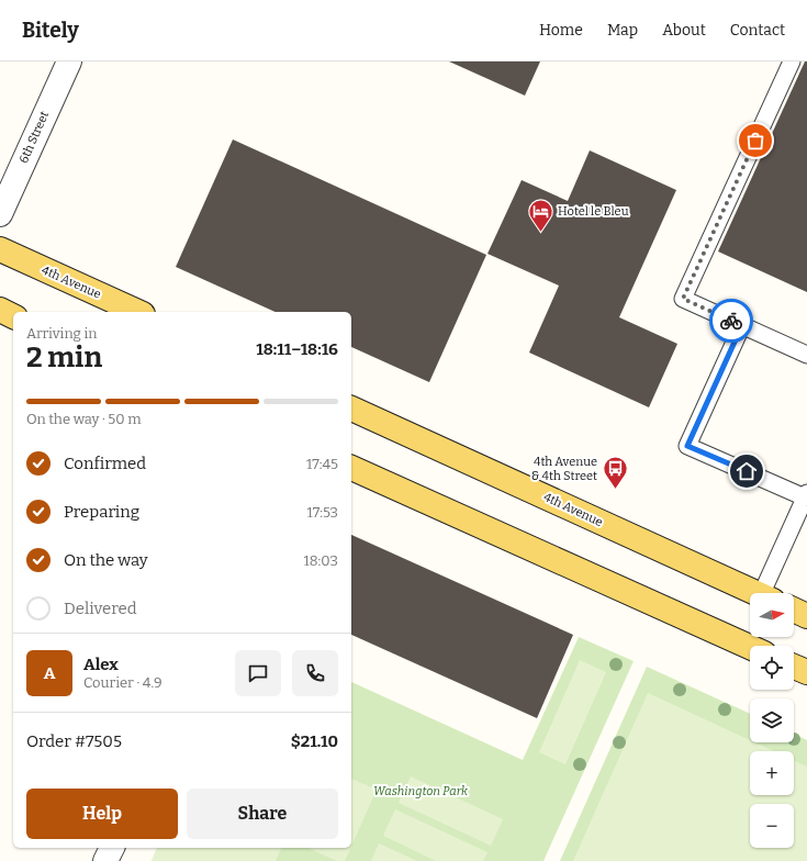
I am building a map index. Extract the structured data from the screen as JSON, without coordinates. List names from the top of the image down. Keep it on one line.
{"streets":{"main road":["4th Avenue"],"street":["6th Street"]},"parks":["Washington Park"],"places":{"hotel":["Hotel le Bleu"],"bus stop":["4th Avenue & 4th Street"]},"north":"right","page":{"header":"Bitely","nav":["Home","Map","About","Contact"],"heading":["2 min","Arriving in","18:11–18:16"],"panel":["Alex","Courier · 4.9","Order #7505","$21.10"],"bar":"On the way · 50 m","list":[["Confirmed","17:45"],["Preparing","17:53"],["On the way","18:03"],"Delivered"],"map_buttons":["+","−"],"round":"A","buttons":["Help","Share"]}}
